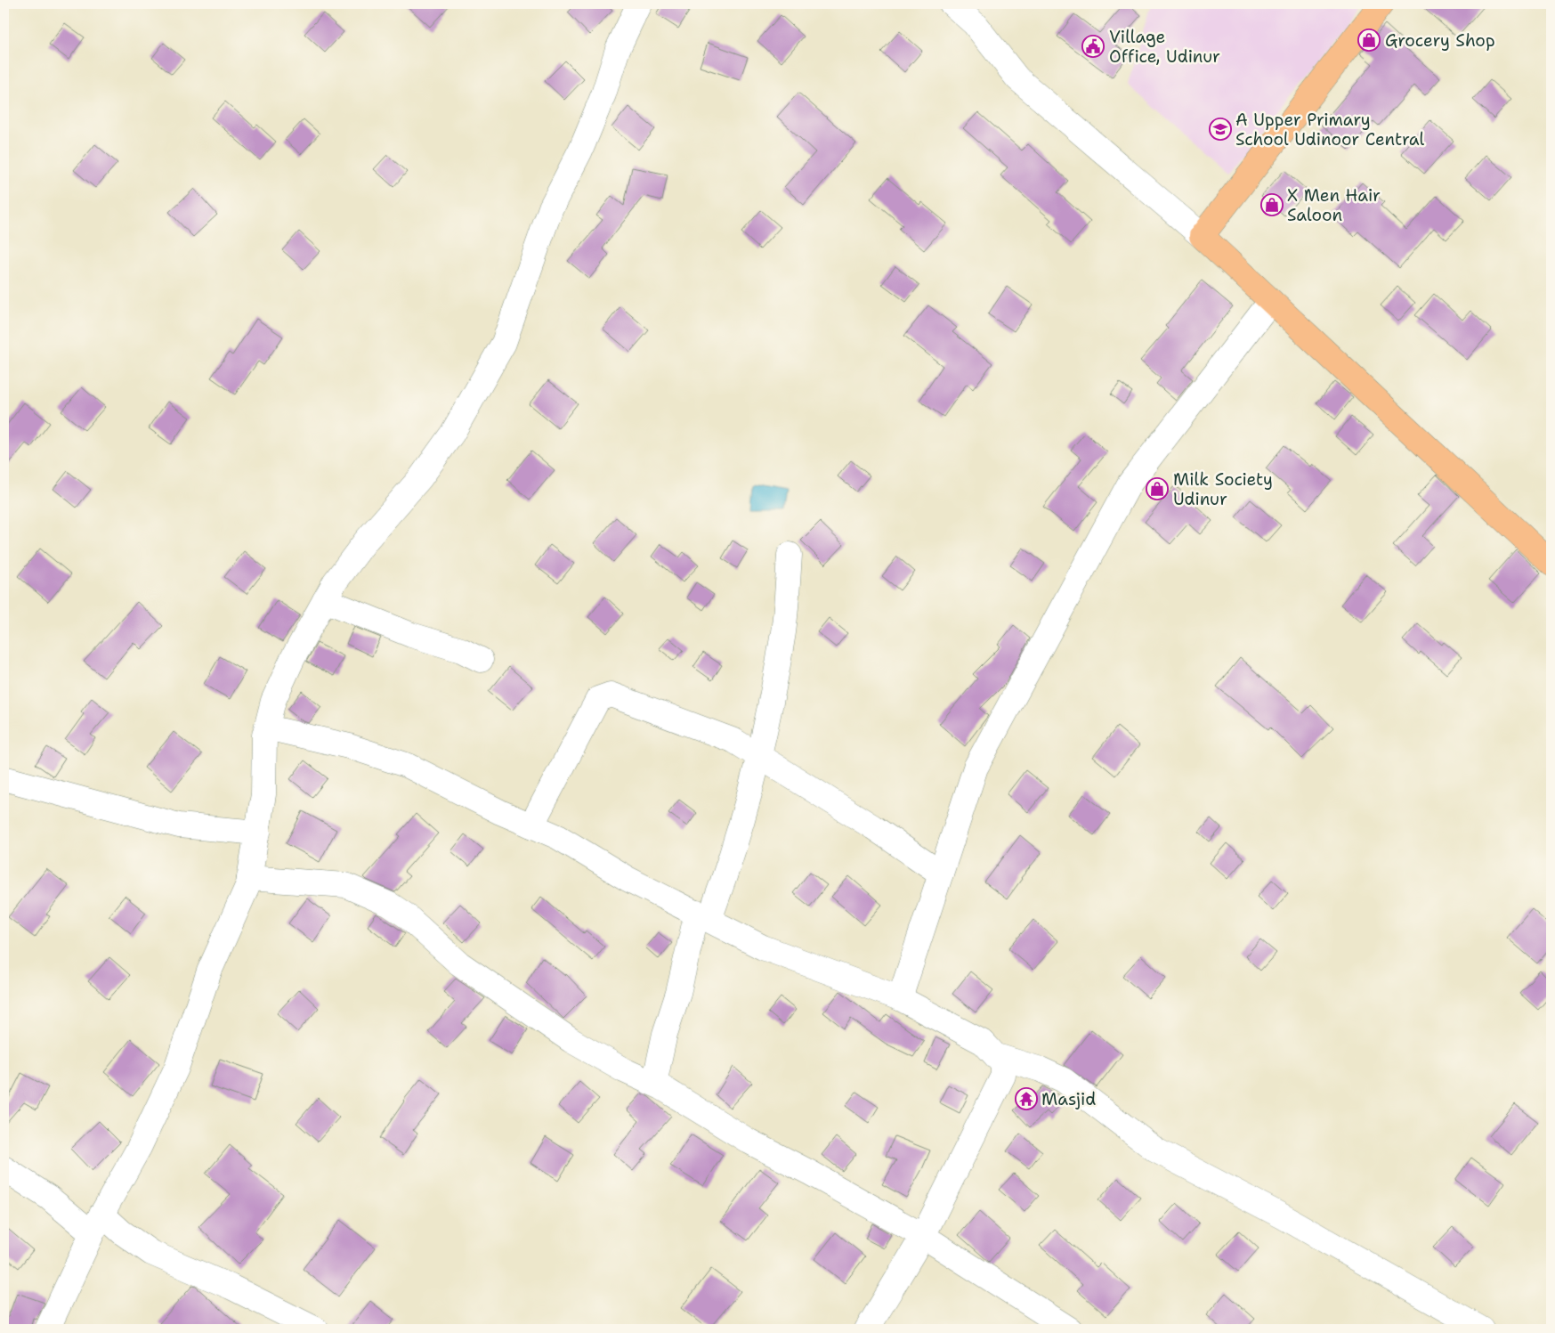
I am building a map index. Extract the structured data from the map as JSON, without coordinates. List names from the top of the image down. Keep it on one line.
{"places":{"shop":["Grocery Shop","X Men Hair Saloon","Milk Society Udinur"],"public building":["Village Office, Udinur"],"school or university":["A Upper Primary School Udinoor Central"],"temple":["Masjid"]}}
